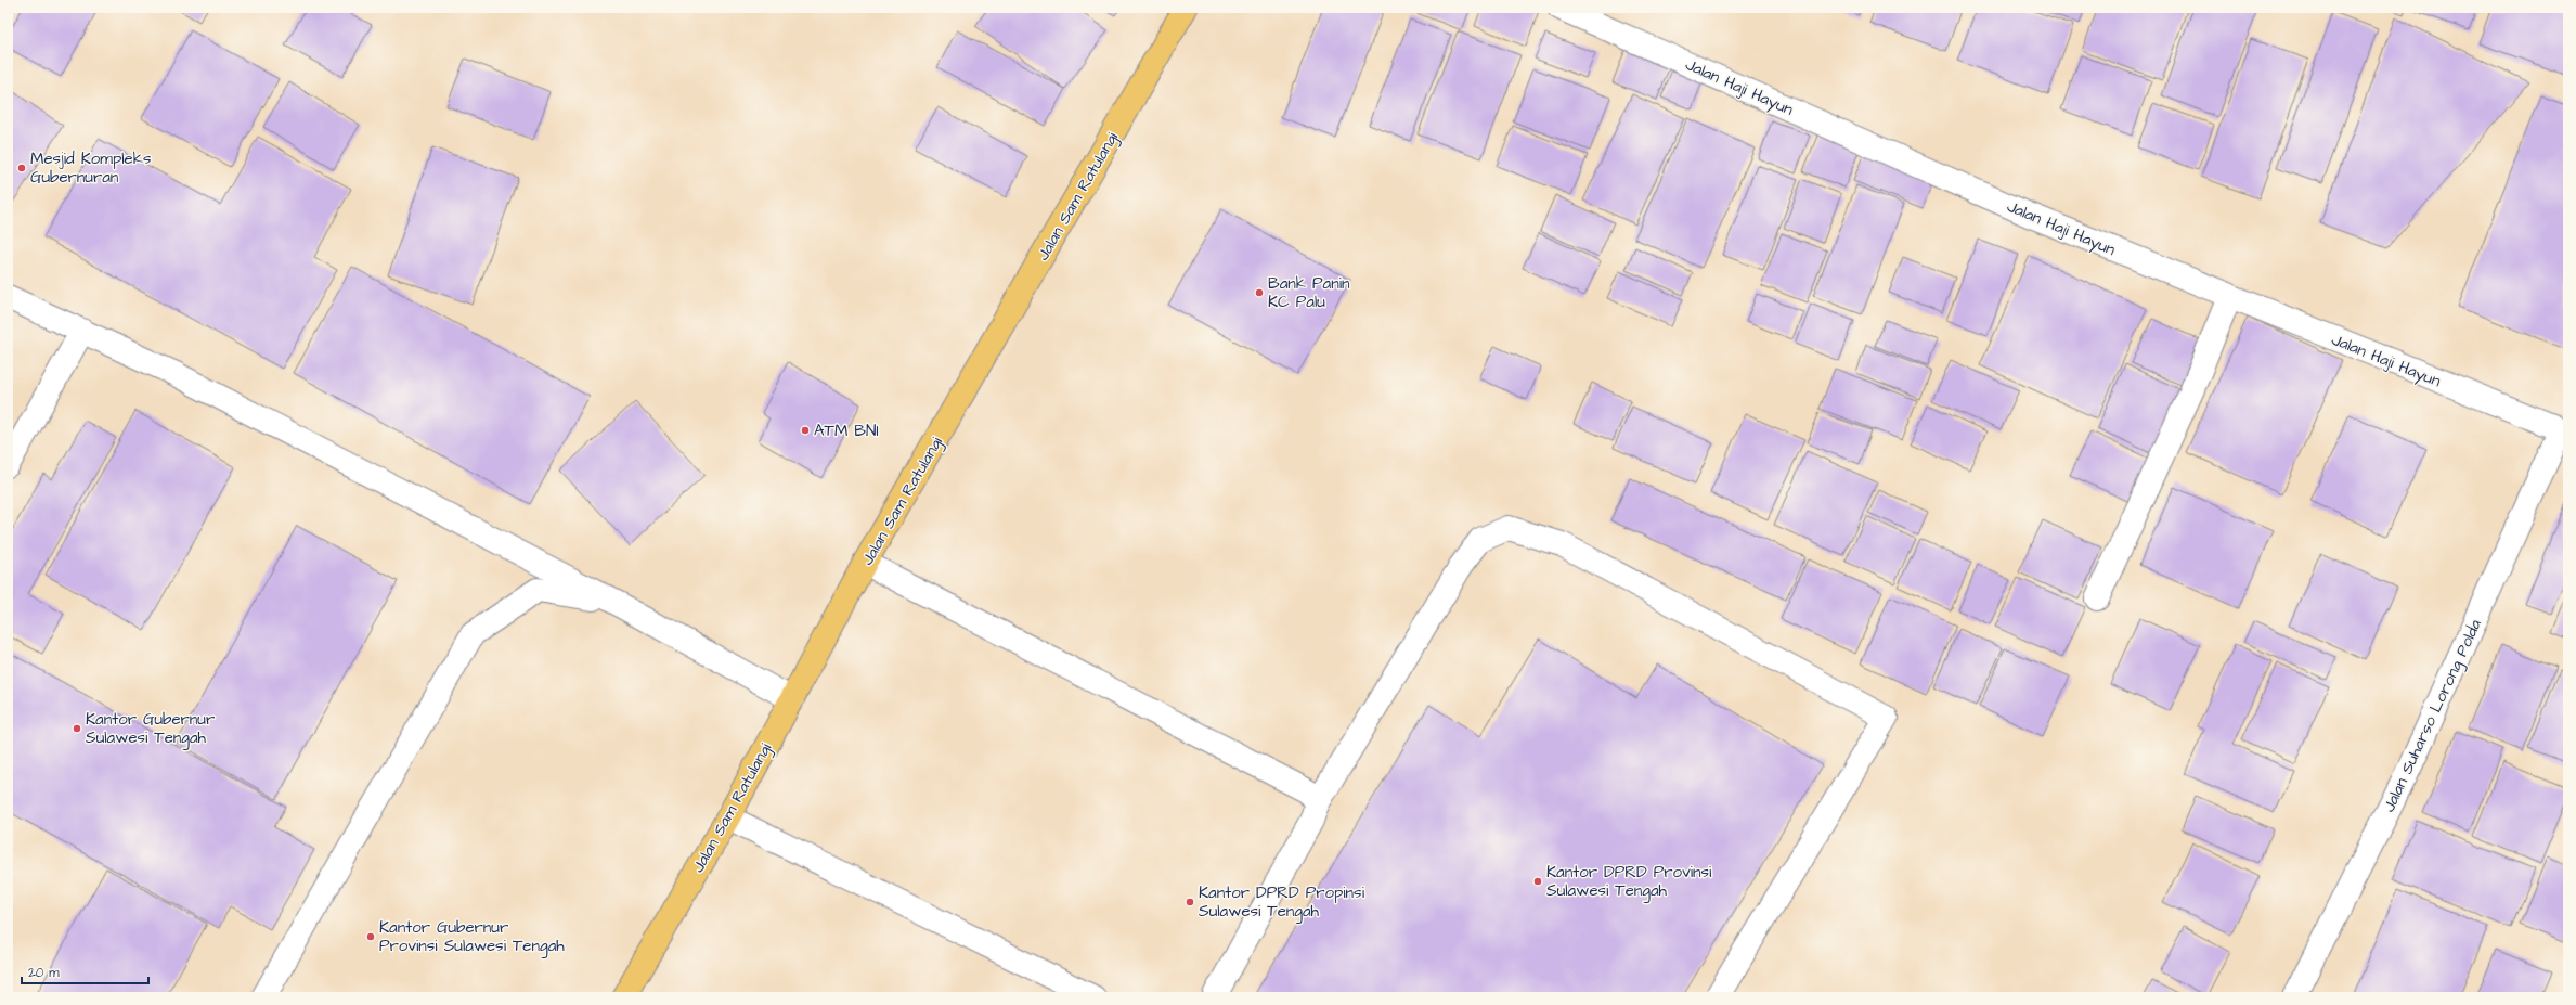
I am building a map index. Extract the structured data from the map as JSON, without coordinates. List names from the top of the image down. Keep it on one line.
{"streets":{"highway":["Jalan Sam Ratulangi"],"street":["Jalan Haji Hayun","Jalan Suharso Lorong Polda"]},"crossings":[["Jalan Haji Hayun","Jalan Suharso Lorong Polda"]],"places":["Mesjid Kompleks Gubernuran","Bank Panin KC Palu","ATM BNI","Kantor Gubernur Sulawesi Tengah","Kantor DPRD Provinsi Sulawesi Tengah","Kantor DPRD Propinsi Sulawesi Tengah","Kantor Gubernur Provinsi Sulawesi Tengah"],"scale_bar":"20 m"}
